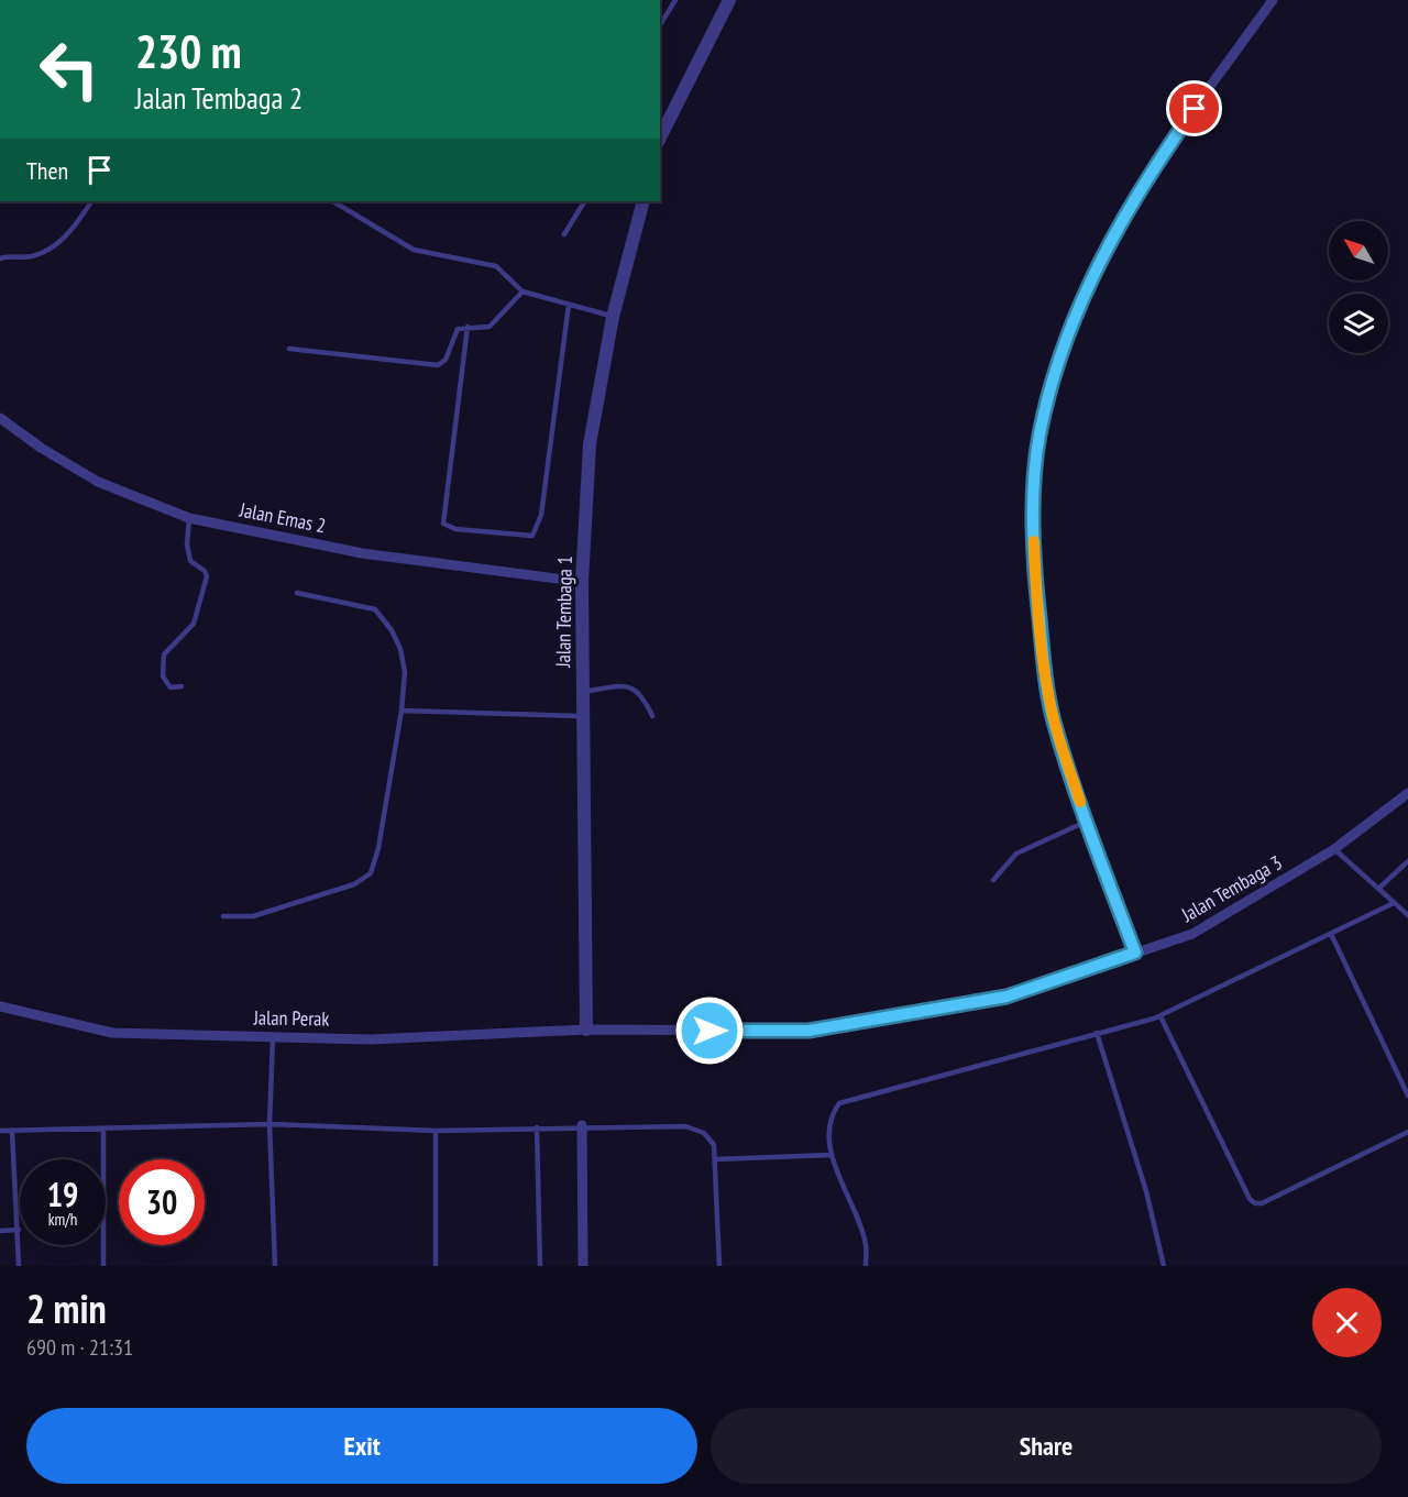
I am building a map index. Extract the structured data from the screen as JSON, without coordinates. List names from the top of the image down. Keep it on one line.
{"streets":{"street":["Jalan Emas 2","Jalan Tembaga 1","Jalan Tembaga 3","Jalan Perak"]},"crossings":[["Jalan Emas 2","Jalan Tembaga 1"],["Jalan Tembaga 1","Jalan Tembaga 3"],["Jalan Tembaga 1","Jalan Perak"],["Jalan Tembaga 3","Jalan Perak"]],"north":"top left","page":{"turn":["230 m","Jalan Tembaga 2"],"then":"Then","speed":"19 km/h","limit":"30","heading":["2 min","690 m · 21:31"],"buttons":["Exit","Share"]}}
